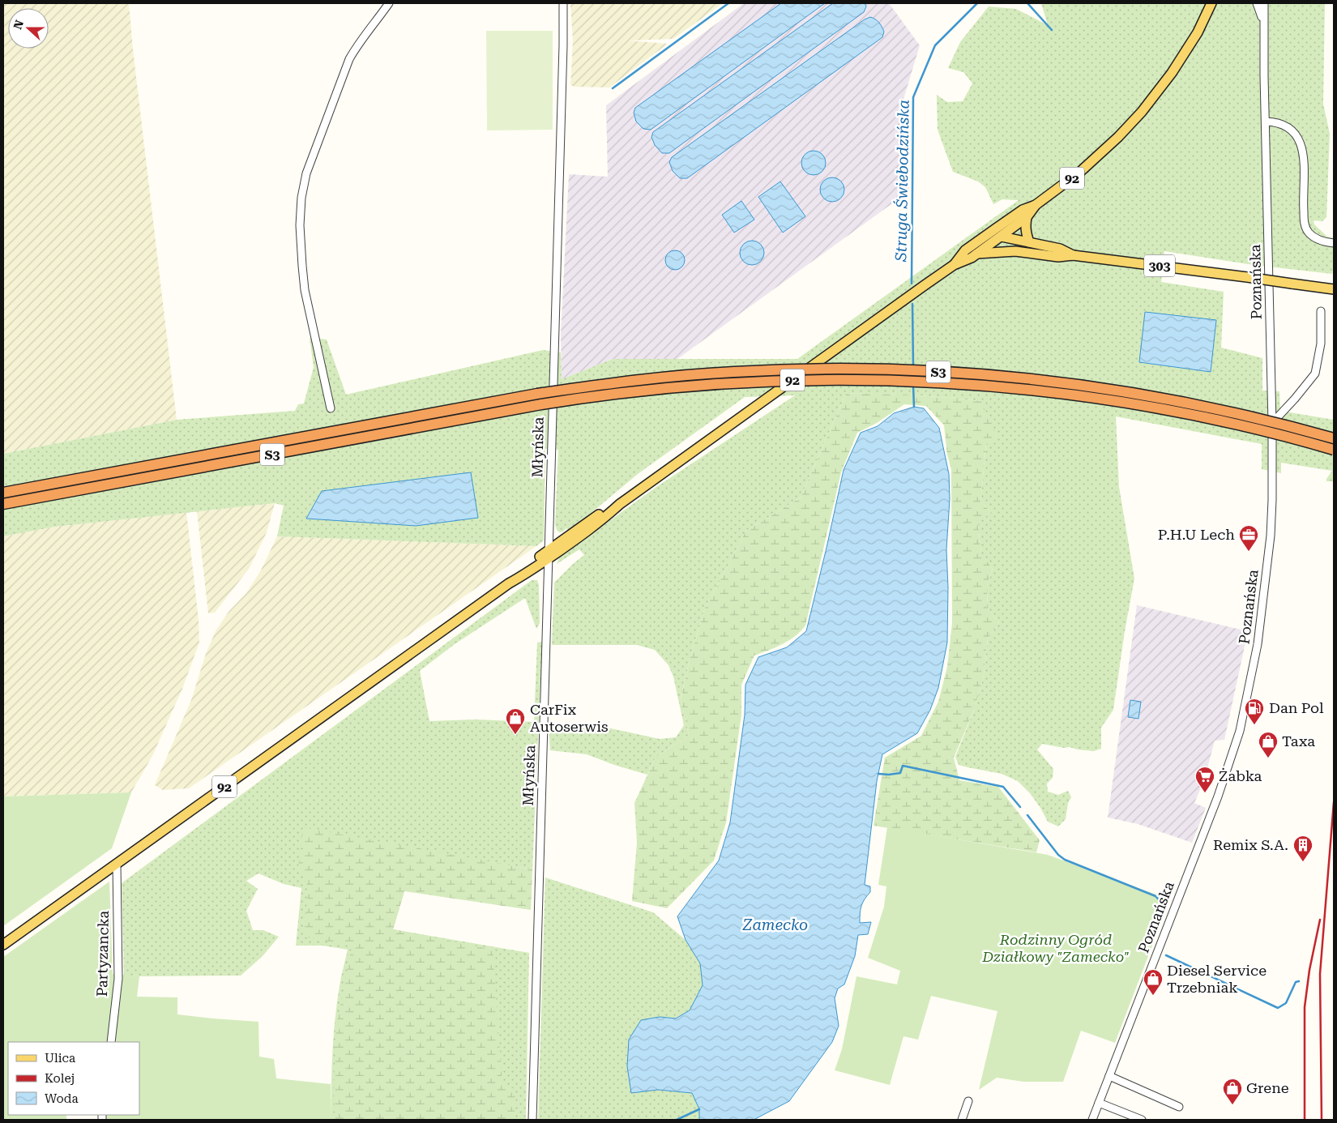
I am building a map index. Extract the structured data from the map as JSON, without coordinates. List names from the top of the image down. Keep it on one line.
{"streets":{"highway":["S3"],"main road":["92","303"],"street":["Poznańska","Młyńska","Partyzancka"]},"crossings":[["92","303"],["92","Młyńska"],["92","Partyzancka"]],"water":["Struga Świebodzińska","Zamecko"],"parks":["Rodzinny Ogród Działkowy \"Zamecko\""],"places":{"office":["P.H.U Lech"],"fuel station":["Dan Pol"],"shop":["CarFix Autoserwis","Taxa","Diesel Service Trzebniak","Grene"],"supermarket":["Żabka"],"building":["Remix S.A."]},"legend":["Ulica","Kolej","Woda"],"north":"left"}
